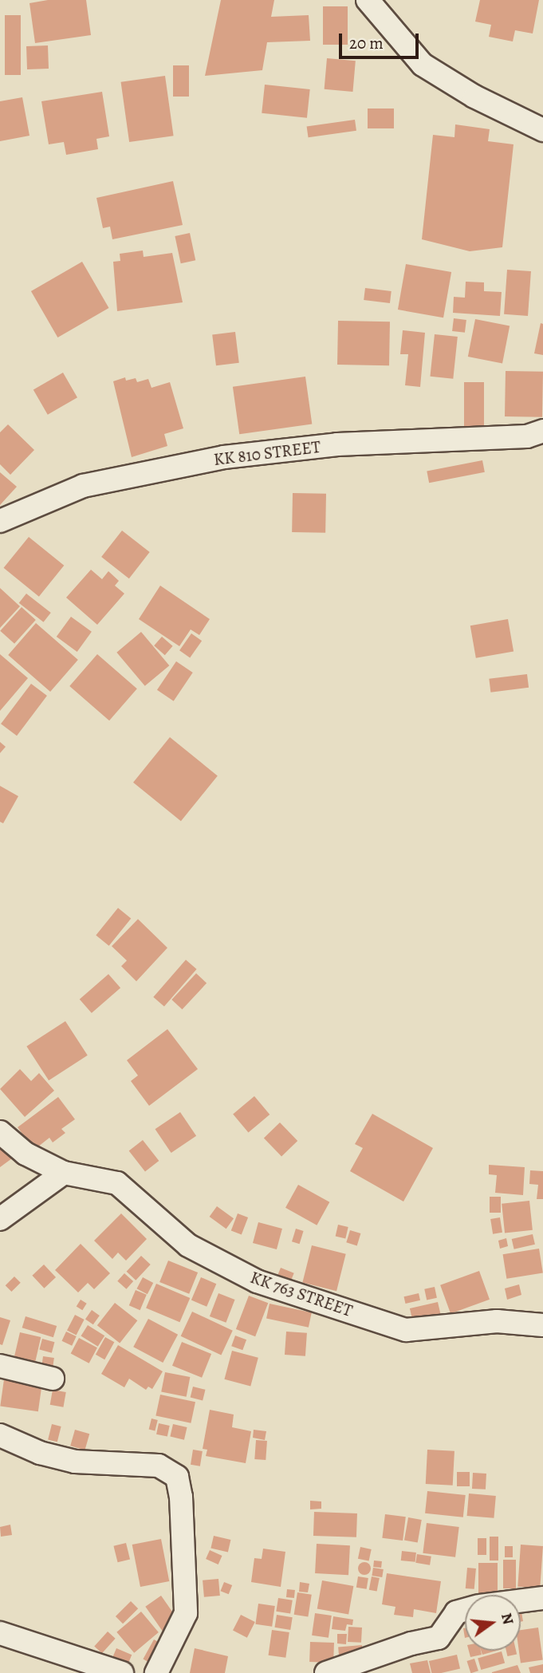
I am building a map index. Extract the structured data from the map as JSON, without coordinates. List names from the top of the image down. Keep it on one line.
{"streets":{"street":["KK 810 STREET","KK 763 STREET"]},"scale_bar":"20 m","north":"right"}
